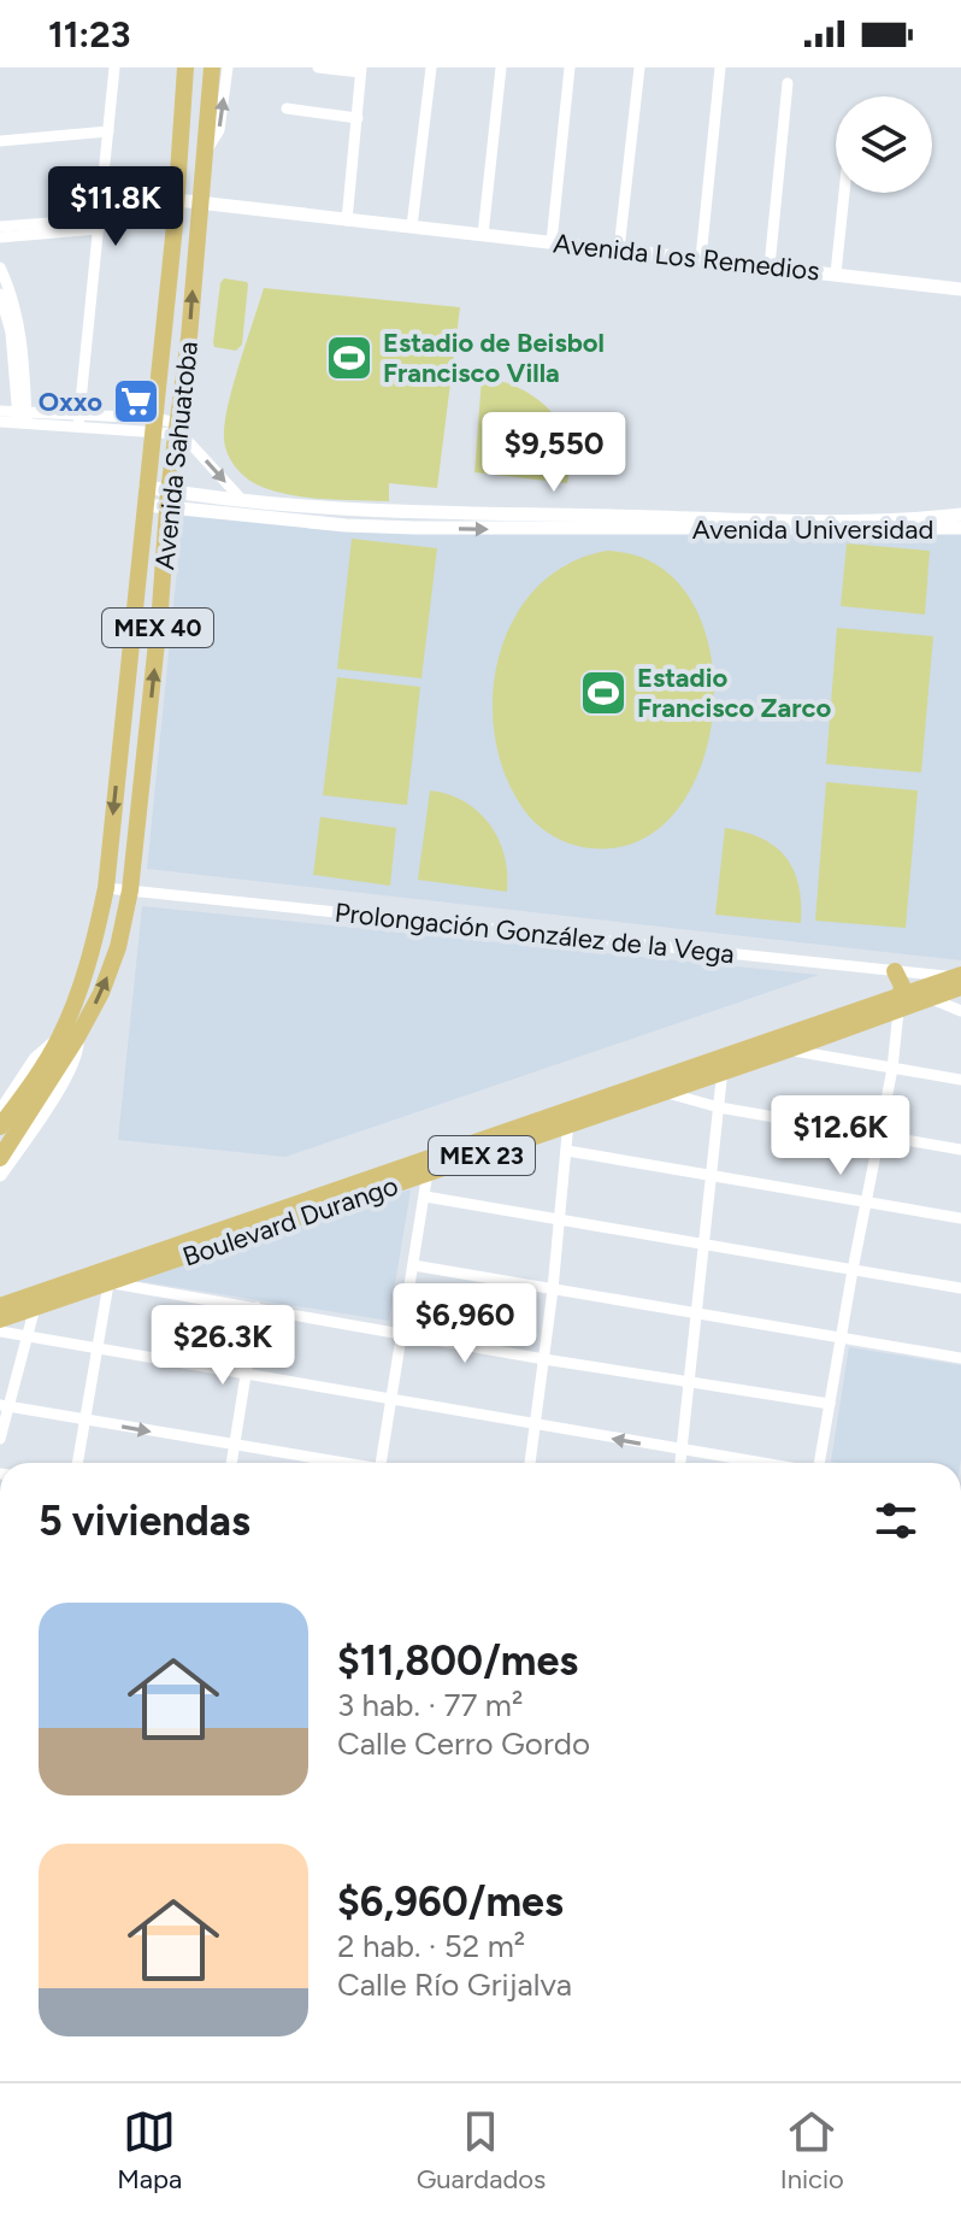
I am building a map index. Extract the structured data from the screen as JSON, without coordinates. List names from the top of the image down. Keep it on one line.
{"streets":{"main road":["Avenida Sahuatoba","MEX 40","MEX 23","Boulevard Durango"],"street":["Avenida Los Remedios","Avenida Universidad","Prolongación González de la Vega"]},"crossings":[["Avenida Los Remedios","Avenida Sahuatoba"],["Avenida Sahuatoba","Avenida Universidad"],["Avenida Sahuatoba","Prolongación González de la Vega"],["Prolongación González de la Vega","Boulevard Durango"]],"places":{"sports":["Estadio de Beisbol Francisco Villa","Estadio Francisco Zarco"],"supermarket":["Oxxo"]},"page":{"status":"11:23","price":["$11.8K","$9,550","$12.6K","$6,960","$26.3K"],"heading":"5 viviendas","list":[{"name":"$11,800/mes","note":"3 hab. · 77 m² · Calle Cerro Gordo"},{"name":"$6,960/mes","note":"2 hab. · 52 m² · Calle Río Grijalva"}],"tabs":["Mapa","Guardados","Inicio"]}}
